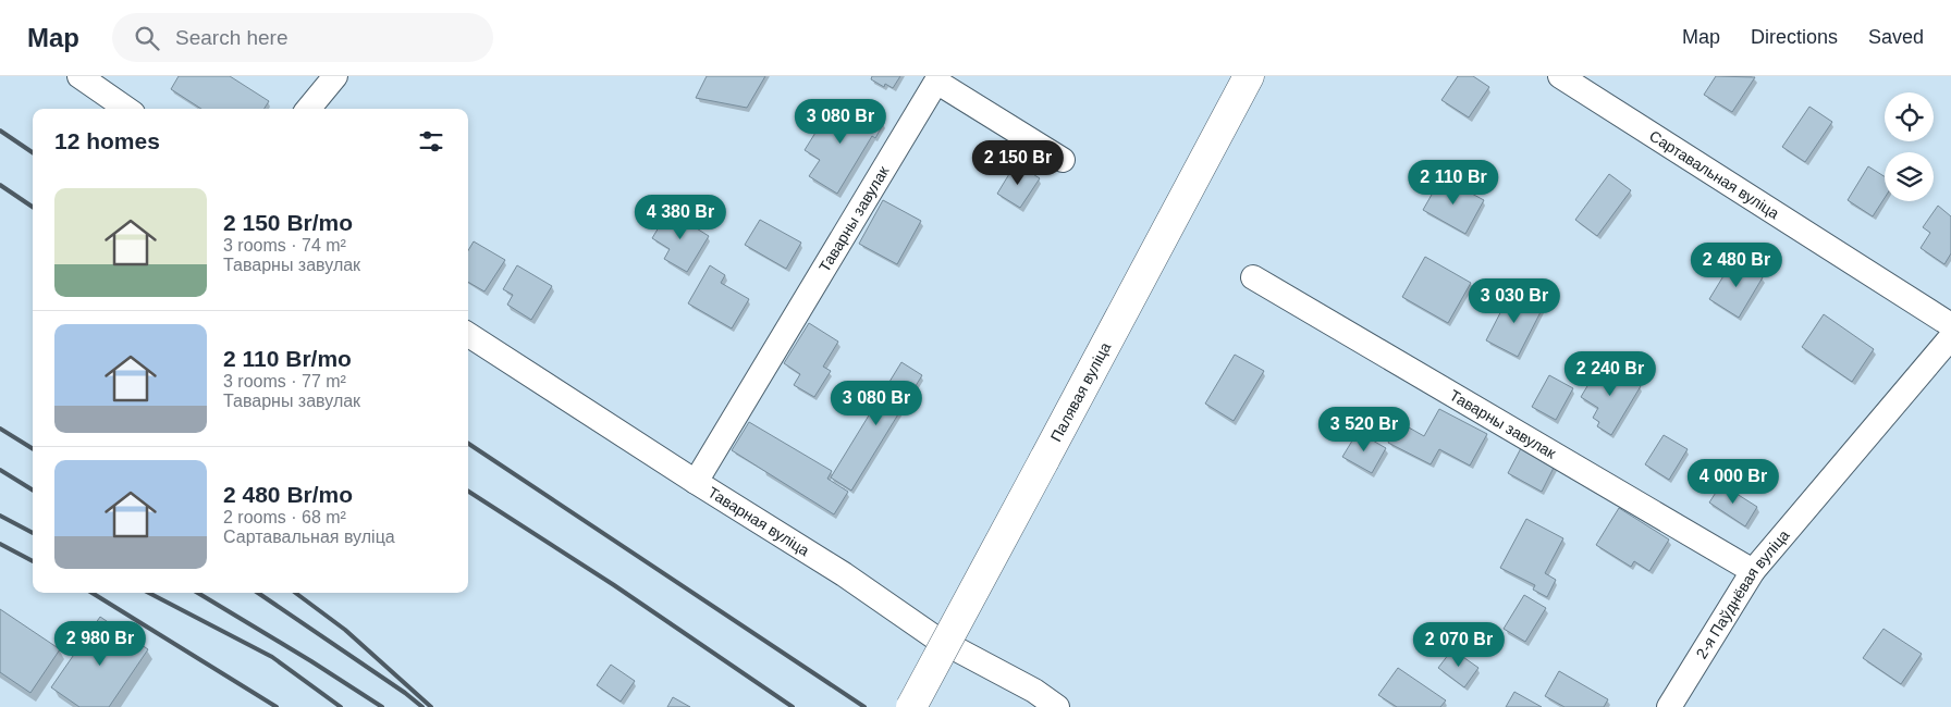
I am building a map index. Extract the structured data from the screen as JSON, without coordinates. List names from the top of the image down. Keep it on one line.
{"streets":{"main road":["Палявая вуліца"],"street":["Сартавальная вуліца","Таварны завулак","Таварная вуліца","2-я Паўднёвая вуліца"]},"crossings":[["Таварны завулак","Таварная вуліца"],["Таварны завулак","2-я Паўднёвая вуліца"]],"page":{"header":"Map","search":"Search here","nav":["Map","Directions","Saved"],"price":["3 080 Br","2 150 Br","2 110 Br","4 380 Br","2 480 Br","3 030 Br","2 240 Br","3 080 Br","3 520 Br","4 000 Br","2 980 Br","2 070 Br"],"heading":"12 homes","list":[{"name":"2 150 Br/mo","note":"3 rooms · 74 m² · Таварны завулак"},{"name":"2 110 Br/mo","note":"3 rooms · 77 m² · Таварны завулак"},{"name":"2 480 Br/mo","note":"2 rooms · 68 m² · Сартавальная вуліца"}]}}
